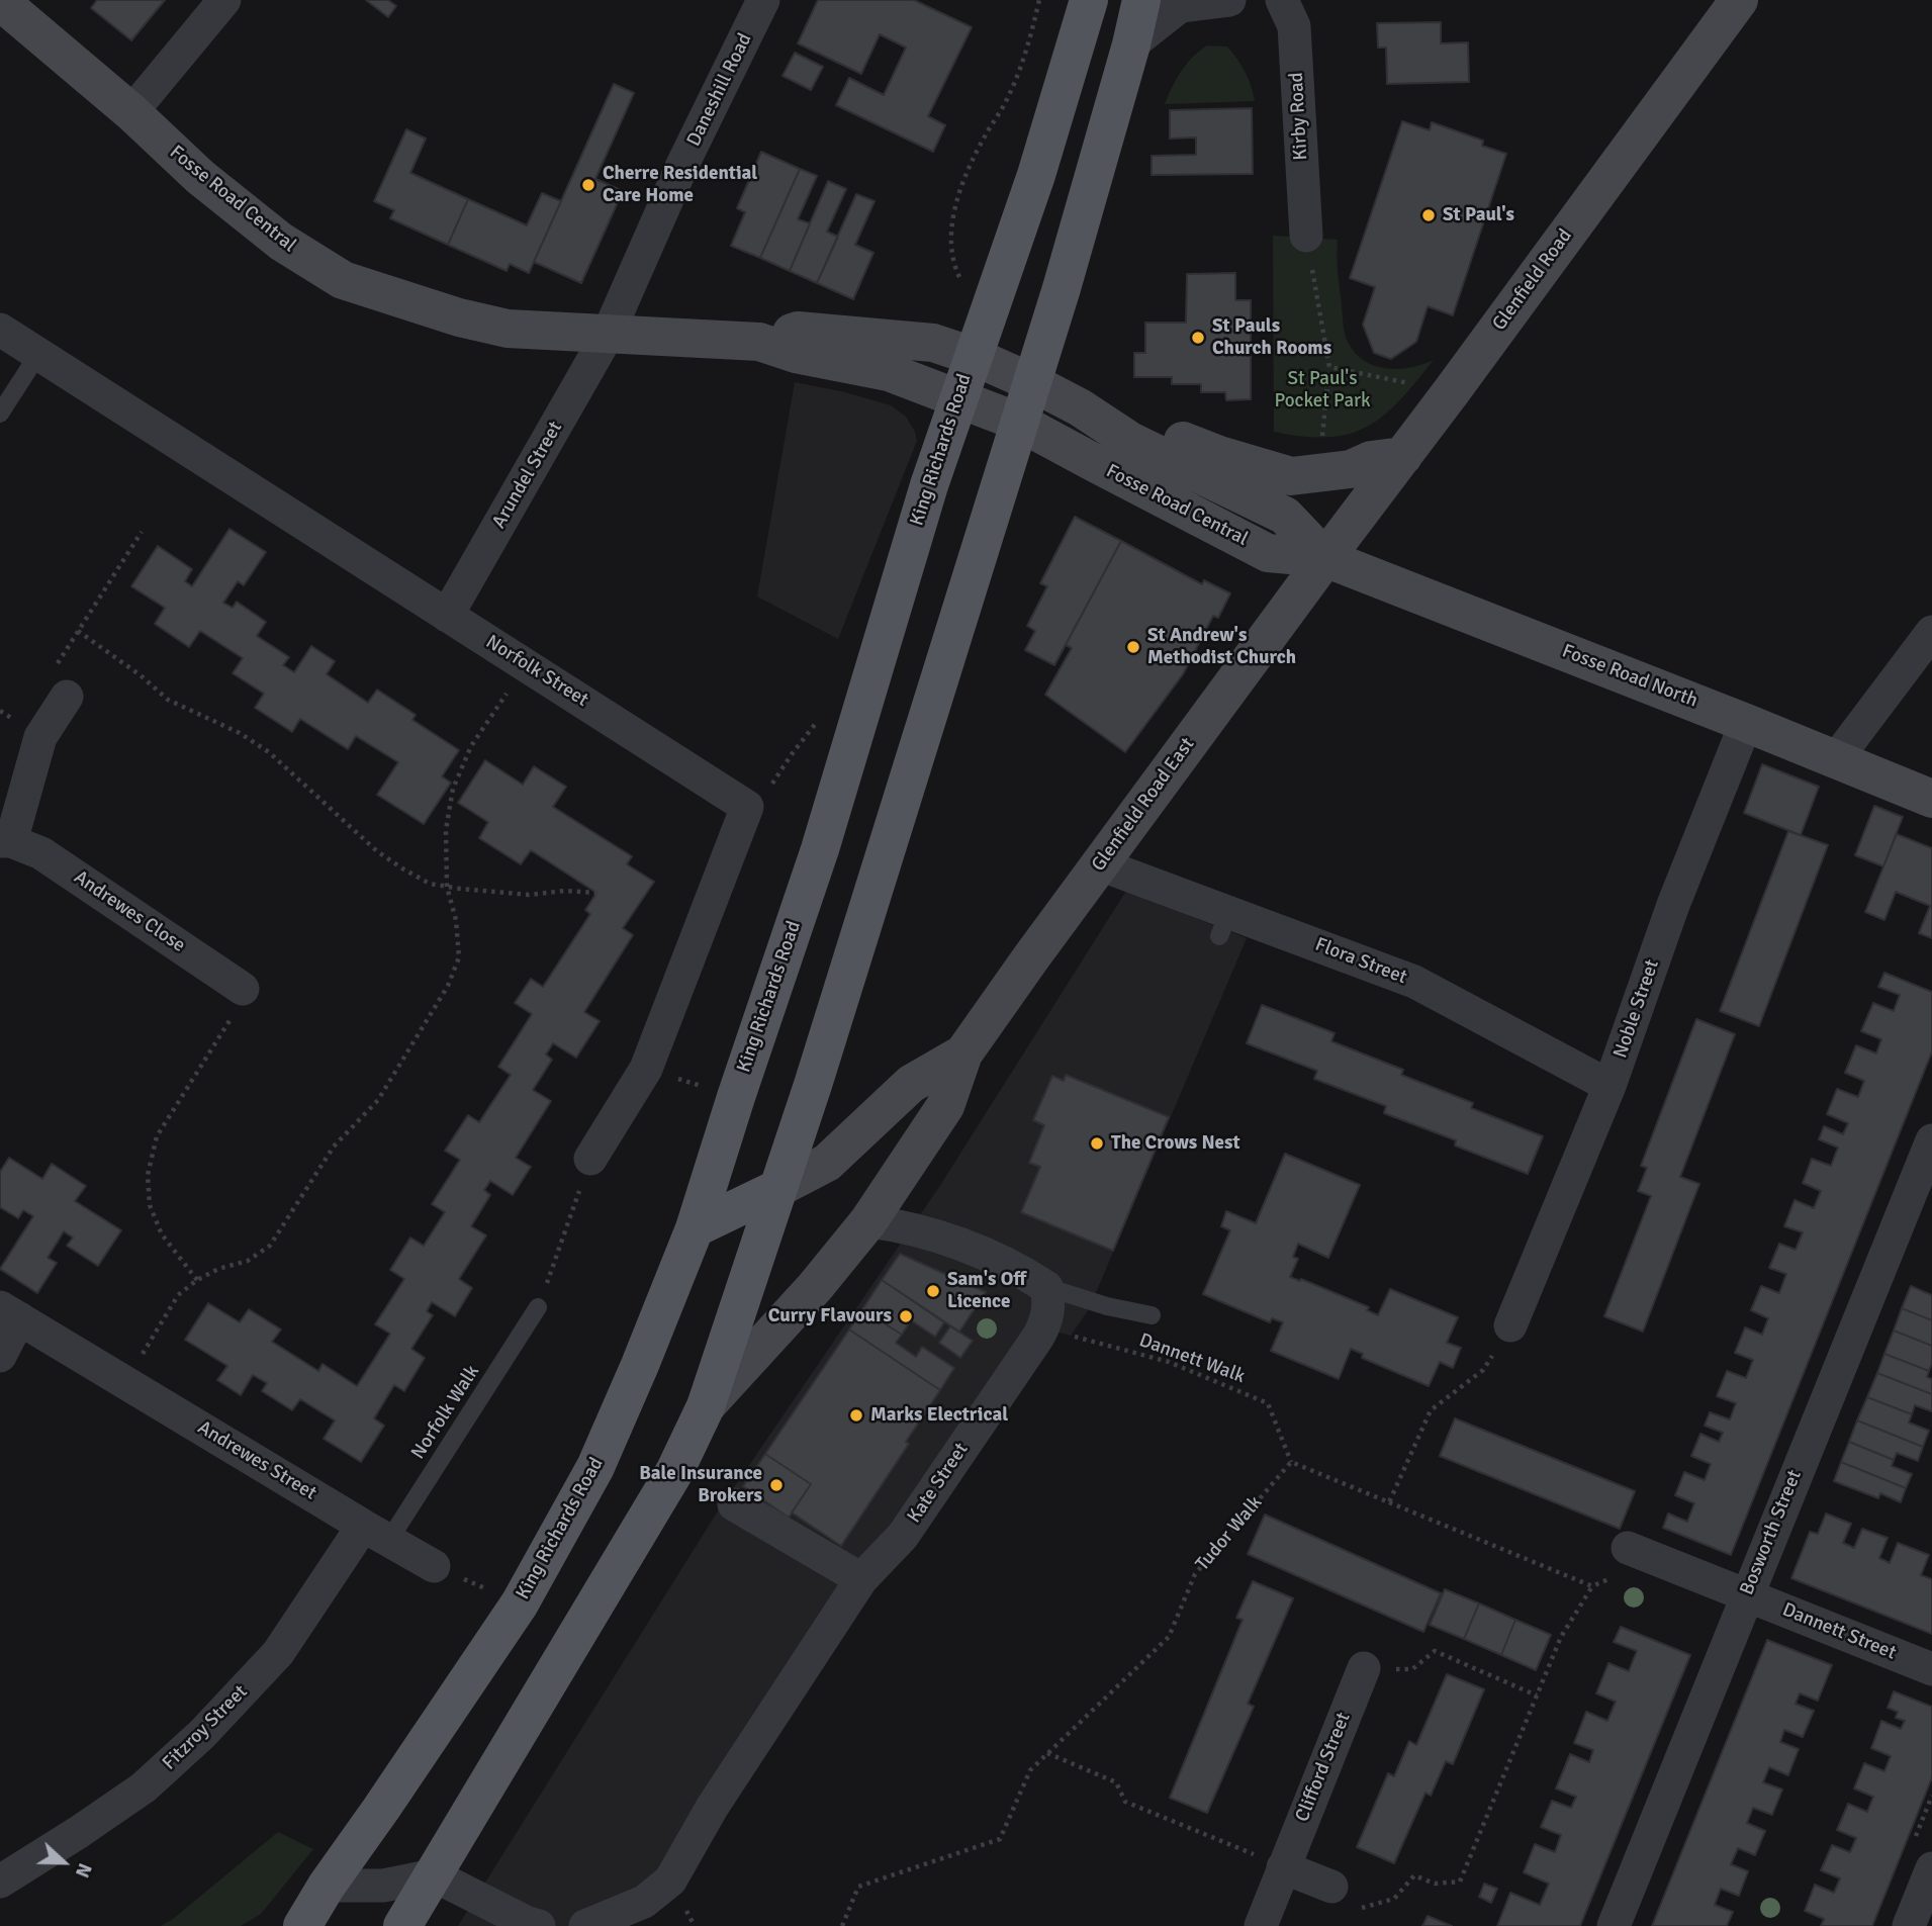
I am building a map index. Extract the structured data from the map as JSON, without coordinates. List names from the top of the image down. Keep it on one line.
{"streets":{"main road":["King Richards Road"],"street":["Daneshill Road","Kirby Road","Fosse Road Central","Glenfield Road","Arundel Street","Norfolk Street","Fosse Road North","Glenfield Road East","Andrewes Close","Flora Street","Noble Street","Andrewes Street","Kate Street","Bosworth Street","Dannett Street","Fitzroy Street","Clifford Street"],"lane":["Norfolk Walk"],"path":["Dannett Walk","Tudor Walk"]},"crossings":[["Daneshill Road","Fosse Road Central"],["Daneshill Road","Arundel Street"],["Fosse Road Central","Glenfield Road"],["Fosse Road Central","King Richards Road"],["Fosse Road Central","Arundel Street"],["Fosse Road Central","Fosse Road North"],["Fosse Road Central","Glenfield Road East"],["Glenfield Road","Fosse Road North"],["Glenfield Road","Glenfield Road East"],["Arundel Street","Norfolk Street"],["Fosse Road North","Glenfield Road East"],["Fosse Road North","Noble Street"],["Glenfield Road East","Flora Street"],["Flora Street","Noble Street"],["Dannett Walk","Kate Street"],["Dannett Walk","Tudor Walk"],["Norfolk Walk","Andrewes Street"],["Norfolk Walk","Fitzroy Street"],["Andrewes Street","Fitzroy Street"],["Bosworth Street","Dannett Street"]],"parks":["St Paul's Pocket Park"],"places":["Cherre Residential Care Home","St Paul's","St Pauls Church Rooms","St Andrew's Methodist Church","The Crows Nest","Sam's Off Licence","Curry Flavours","Marks Electrical","Bale Insurance Brokers"],"north":"right"}
